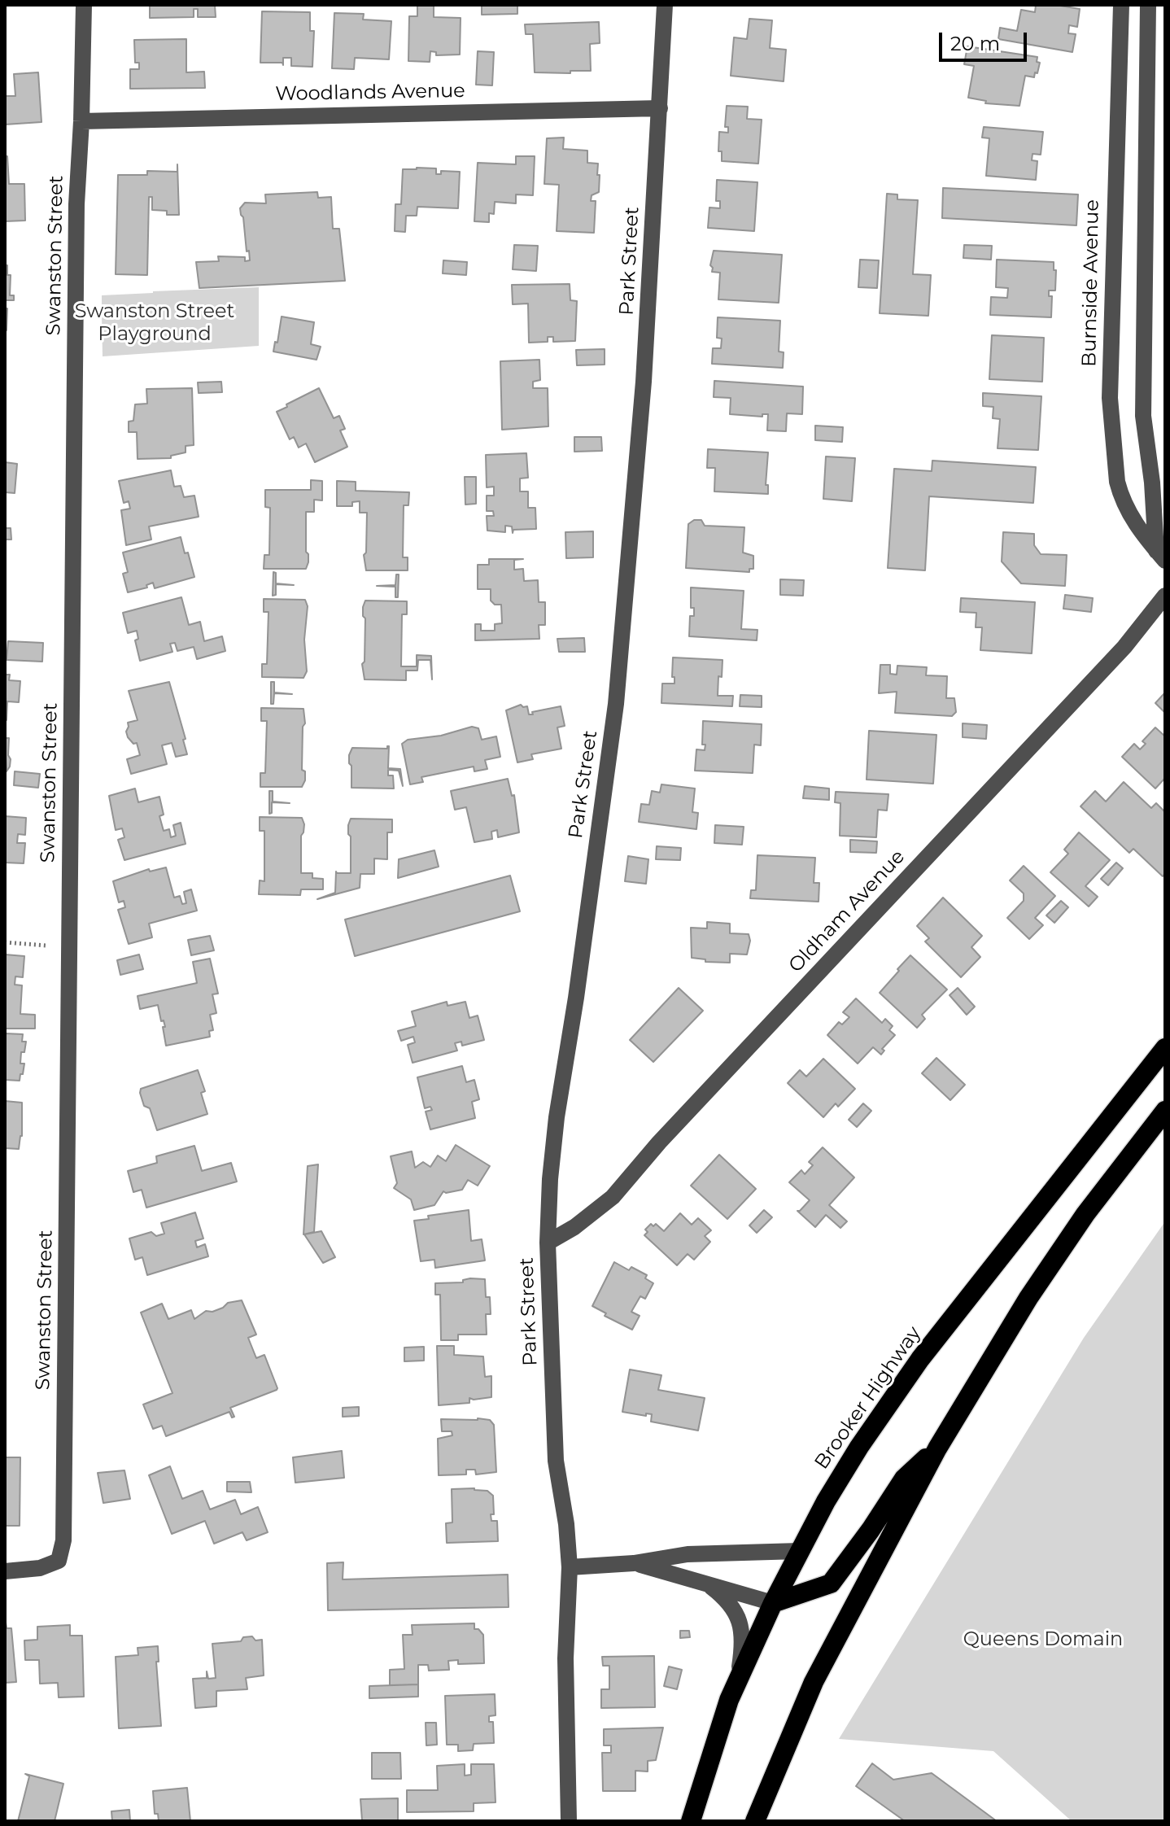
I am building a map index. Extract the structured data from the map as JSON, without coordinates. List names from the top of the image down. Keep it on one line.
{"streets":{"highway":["Brooker Highway"],"street":["Woodlands Avenue","Swanston Street","Park Street","Burnside Avenue","Oldham Avenue"]},"crossings":[["Woodlands Avenue","Swanston Street"],["Woodlands Avenue","Park Street"],["Park Street","Oldham Avenue"]],"parks":["Swanston Street Playground","Queens Domain"],"scale_bar":"20 m"}
